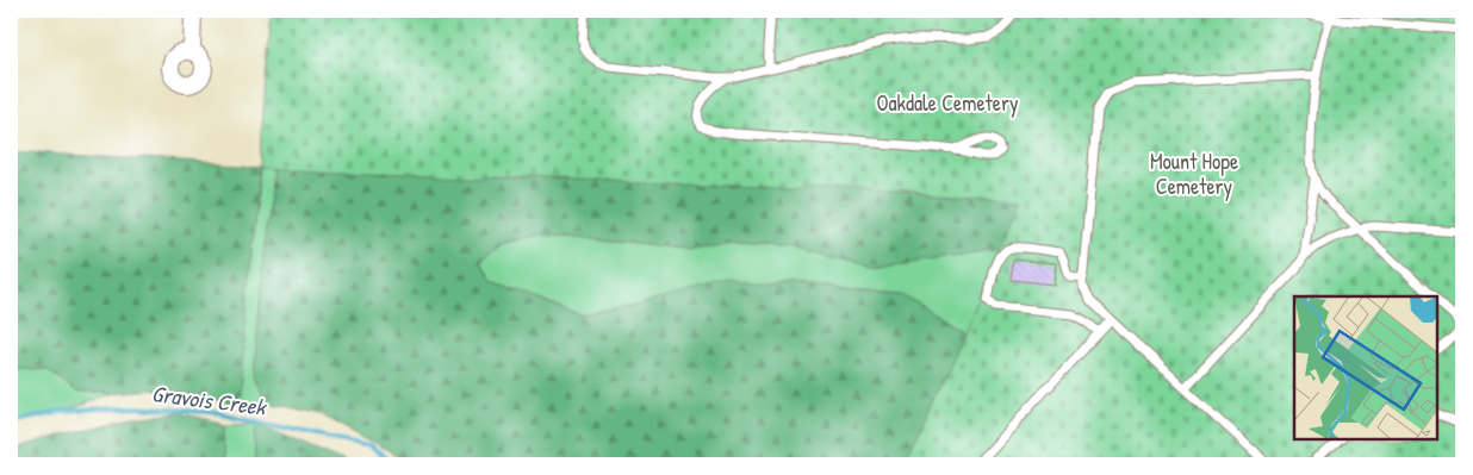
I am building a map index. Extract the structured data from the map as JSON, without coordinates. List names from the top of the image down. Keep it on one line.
{"water":["Gravois Creek"],"parks":["Oakdale Cemetery","Mount Hope Cemetery"]}
